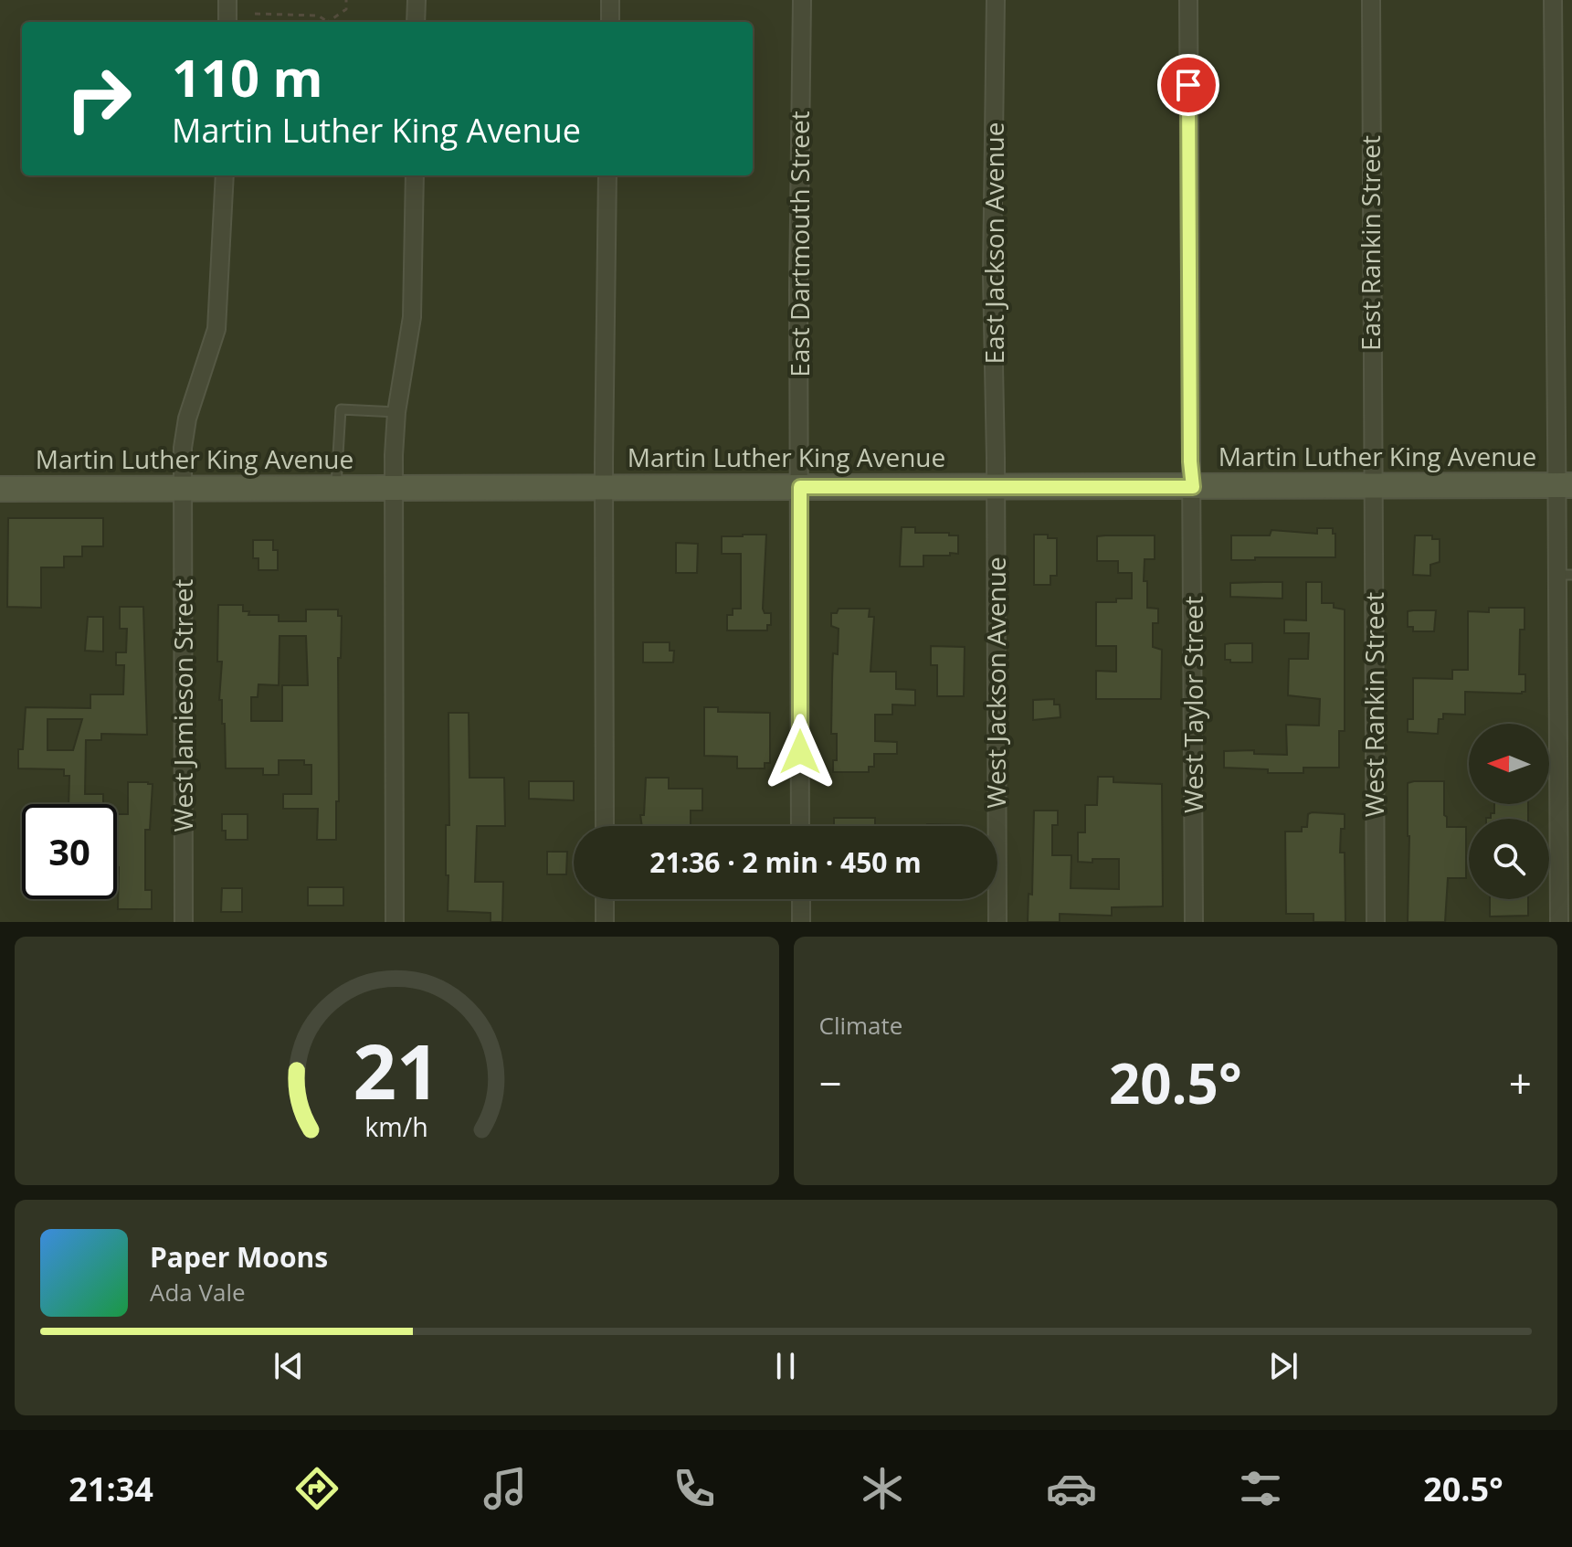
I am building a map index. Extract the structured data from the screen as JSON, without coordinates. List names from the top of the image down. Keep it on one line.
{"streets":{"street":["East Jackson Avenue","East Rankin Street","East Dartmouth Street","Martin Luther King Avenue","West Jackson Avenue","West Taylor Street","West Rankin Street","West Jamieson Street"]},"crossings":[["East Jackson Avenue","Martin Luther King Avenue"],["East Jackson Avenue","West Jackson Avenue"],["East Rankin Street","Martin Luther King Avenue"],["East Rankin Street","West Rankin Street"],["East Dartmouth Street","Martin Luther King Avenue"],["Martin Luther King Avenue","West Jackson Avenue"],["Martin Luther King Avenue","West Taylor Street"],["Martin Luther King Avenue","West Rankin Street"],["Martin Luther King Avenue","West Jamieson Street"]],"north":"left","page":{"turn":["110 m","Martin Luther King Avenue"],"limit":"30","trip":"21:36 · 2 min · 450 m","tile":"Climate","heat":["−","20.5°","+"],"song":["Paper Moons","Ada Vale"],"tabs":["21:34","20.5°"],"gauge":["21","km/h"]}}
